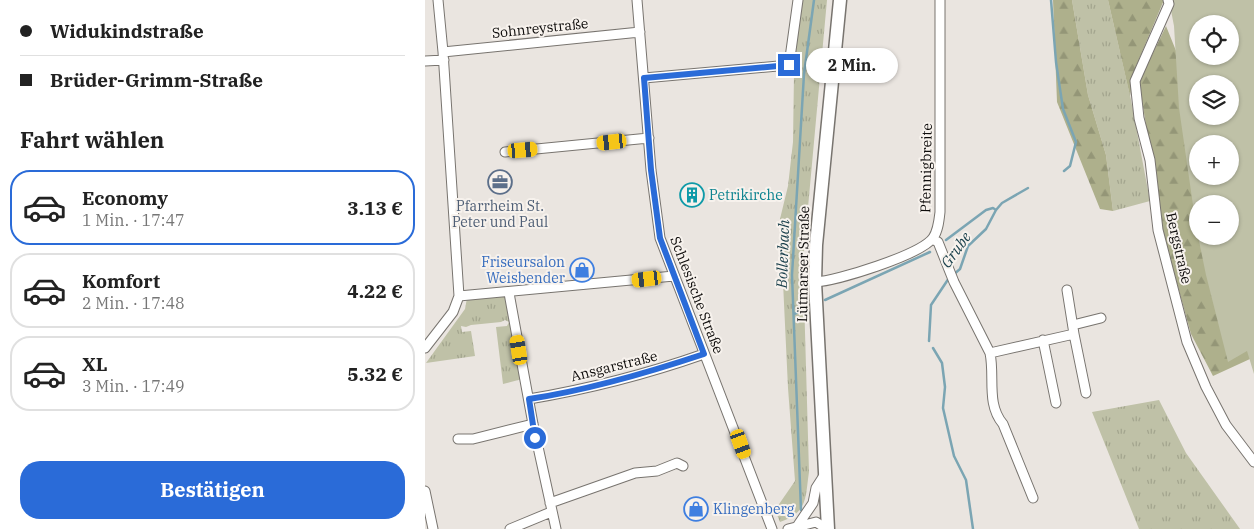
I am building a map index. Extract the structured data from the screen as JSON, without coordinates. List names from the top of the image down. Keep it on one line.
{"streets":{"main road":["Lütmarser Straße"],"street":["Sohnreystraße","Pfennigbreite","Bergstraße","Schlesische Straße","Ansgarstraße"]},"crossings":[["Sohnreystraße","Schlesische Straße"],["Schlesische Straße","Ansgarstraße"]],"water":["Grube","Bollerbach"],"places":{"office":["Pfarrheim St. Peter und Paul"],"building":["Petrikirche"],"shop":["Friseursalon Weisbender","Klingenberg"]},"page":{"banner":["Widukindstraße","Brüder-Grimm-Straße"],"map_buttons":["+","−"],"bubble":"2 Min.","heading":"Fahrt wählen","list":[{"name":"Economy","note":"1 Min. · 17:47","value":"3.13 €"},{"name":"Komfort","note":"2 Min. · 17:48","value":"4.22 €"},{"name":"XL","note":"3 Min. · 17:49","value":"5.32 €"}],"buttons":"Bestätigen"}}
